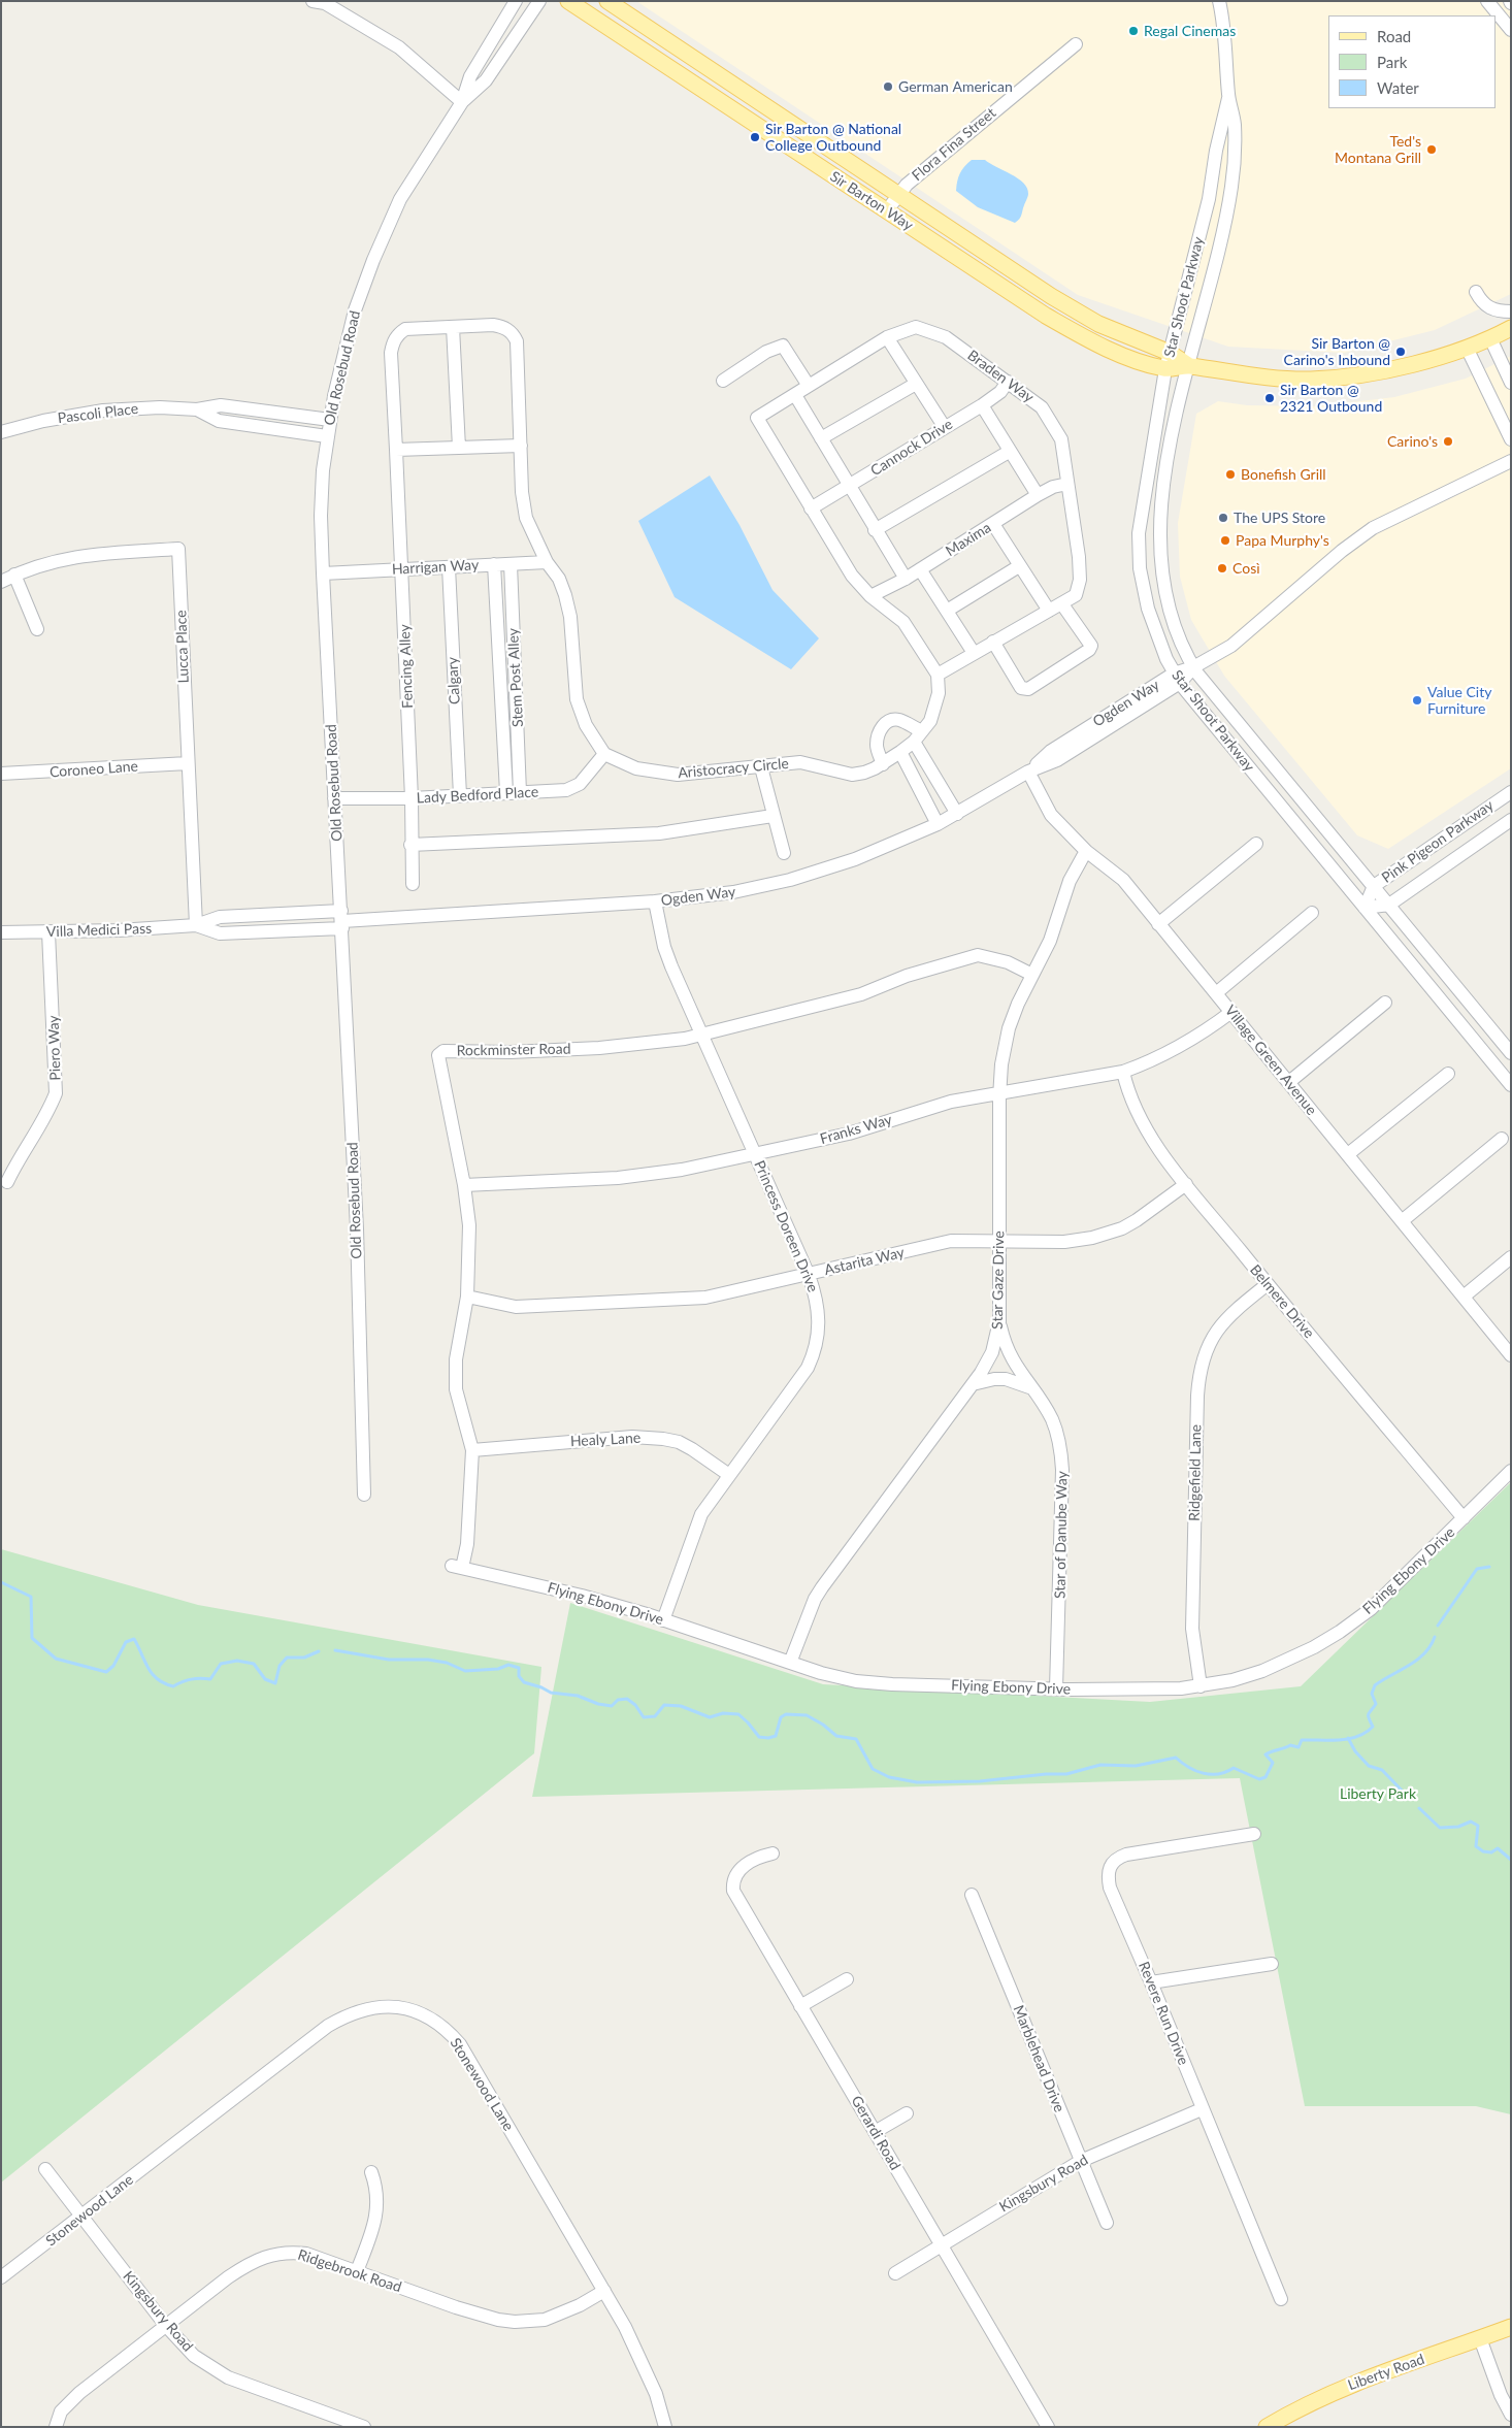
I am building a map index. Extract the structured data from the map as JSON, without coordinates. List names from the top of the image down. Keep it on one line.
{"streets":{"main road":["Sir Barton Way","Liberty Road"],"street":["Flora Fina Street","Star Shoot Parkway","Old Rosebud Road","Braden Way","Pascoli Place","Cannock Drive","Maxima","Harrigan Way","Lucca Place","Fencing Alley","Stem Post Alley","Calgary","Ogden Way","Aristocracy Circle","Coroneo Lane","Lady Bedford Place","Pink Pigeon Parkway","Villa Medici Pass","Piero Way","Rockminster Road","Village Green Avenue","Franks Way","Princess Doreen Drive","Astarita Way","Star Gaze Drive","Belmere Drive","Healy Lane","Ridgefield Lane","Star of Danube Way","Flying Ebony Drive","Revere Run Drive","Marblehead Drive","Stonewood Lane","Gerardi Road","Kingsbury Road","Ridgebrook Road"]},"crossings":[["Flora Fina Street","Sir Barton Way"],["Sir Barton Way","Star Shoot Parkway"],["Star Shoot Parkway","Ogden Way"],["Star Shoot Parkway","Pink Pigeon Parkway"],["Old Rosebud Road","Pascoli Place"],["Old Rosebud Road","Harrigan Way"],["Old Rosebud Road","Ogden Way"],["Old Rosebud Road","Lady Bedford Place"],["Old Rosebud Road","Villa Medici Pass"],["Braden Way","Cannock Drive"],["Braden Way","Maxima"],["Braden Way","Aristocracy Circle"],["Harrigan Way","Fencing Alley"],["Harrigan Way","Stem Post Alley"],["Harrigan Way","Calgary"],["Lucca Place","Coroneo Lane"],["Lucca Place","Villa Medici Pass"],["Fencing Alley","Lady Bedford Place"],["Stem Post Alley","Lady Bedford Place"],["Calgary","Lady Bedford Place"],["Ogden Way","Villa Medici Pass"],["Ogden Way","Village Green Avenue"],["Ogden Way","Princess Doreen Drive"],["Aristocracy Circle","Lady Bedford Place"],["Villa Medici Pass","Piero Way"],["Rockminster Road","Franks Way"],["Rockminster Road","Princess Doreen Drive"],["Rockminster Road","Astarita Way"],["Rockminster Road","Star Gaze Drive"],["Rockminster Road","Healy Lane"],["Rockminster Road","Flying Ebony Drive"],["Village Green Avenue","Franks Way"],["Village Green Avenue","Star Gaze Drive"],["Franks Way","Princess Doreen Drive"],["Franks Way","Star Gaze Drive"],["Franks Way","Belmere Drive"],["Princess Doreen Drive","Astarita Way"],["Princess Doreen Drive","Healy Lane"],["Princess Doreen Drive","Flying Ebony Drive"],["Astarita Way","Star Gaze Drive"],["Astarita Way","Belmere Drive"],["Star Gaze Drive","Star of Danube Way"],["Star Gaze Drive","Flying Ebony Drive"],["Belmere Drive","Ridgefield Lane"],["Belmere Drive","Flying Ebony Drive"],["Ridgefield Lane","Flying Ebony Drive"],["Star of Danube Way","Flying Ebony Drive"],["Revere Run Drive","Kingsbury Road"],["Marblehead Drive","Kingsbury Road"],["Stonewood Lane","Kingsbury Road"],["Stonewood Lane","Ridgebrook Road"],["Gerardi Road","Kingsbury Road"],["Kingsbury Road","Ridgebrook Road"]],"parks":["Liberty Park"],"places":["Regal Cinemas","German American","Sir Barton @ National College Outbound","Ted's Montana Grill","Sir Barton @ Carino's Inbound","Sir Barton @ 2321 Outbound","Carino's","Bonefish Grill","The UPS Store","Papa Murphy's","Così","Value City Furniture"],"legend":["Road","Park","Water"]}
